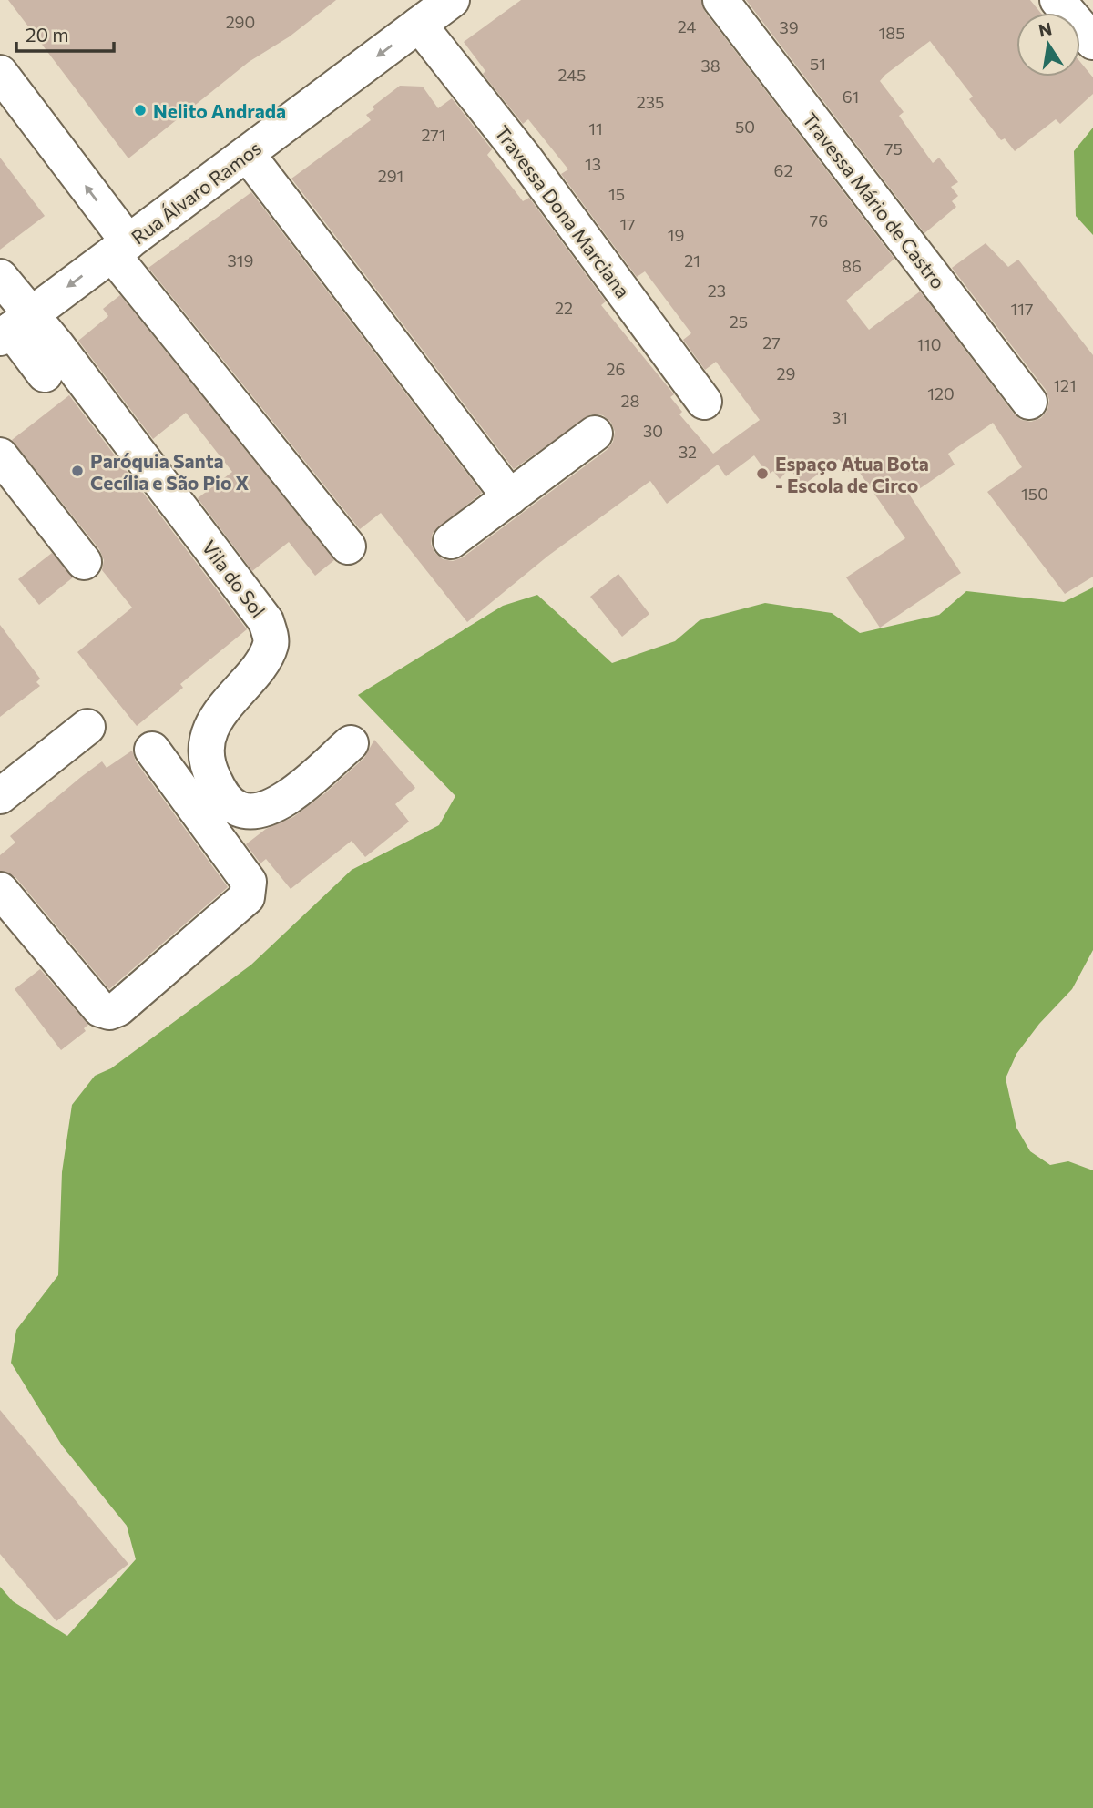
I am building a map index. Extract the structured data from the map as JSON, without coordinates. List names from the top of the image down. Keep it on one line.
{"streets":{"street":["Rua Álvaro Ramos","Travessa Mário de Castro","Travessa Dona Marciana","Vila do Sol"]},"crossings":[["Rua Álvaro Ramos","Travessa Dona Marciana"],["Rua Álvaro Ramos","Vila do Sol"]],"one_way":["Rua Álvaro Ramos"],"places":["Nelito Andrada","Paróquia Santa Cecília e São Pio X","Espaço Atua Bota - Escola de Circo"],"house_numbers":["290","24","39","185","51","38","245","61","235","50","11","271","75","13","62","291","15","76","17","19","319","21","86","23","22","117","25","27","110","26","29","121","120","28","31","30","32","150"],"scale_bar":"20 m","north":"top"}
